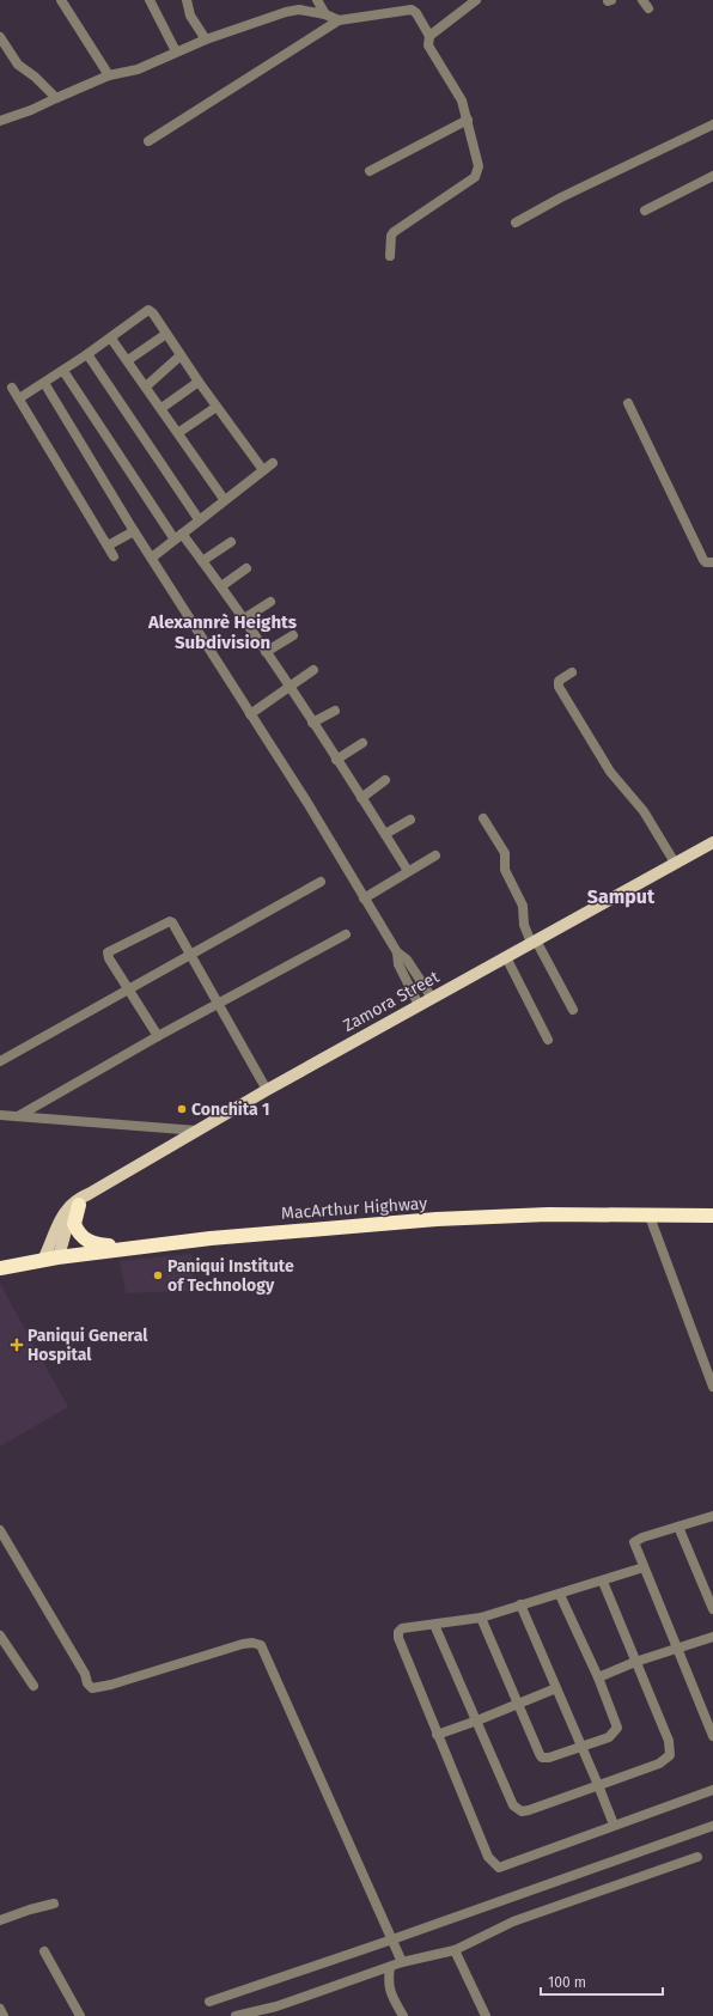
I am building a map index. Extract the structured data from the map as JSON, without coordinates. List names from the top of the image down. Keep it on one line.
{"streets":{"highway":["MacArthur Highway"],"main road":["Zamora Street"]},"crossings":[["Zamora Street","MacArthur Highway"]],"districts":["Alexannrè Heights Subdivision","Samput"],"places":{"other":["Conchita 1","Paniqui Institute of Technology"],"health":["Paniqui General Hospital"]},"scale_bar":"100 m"}
